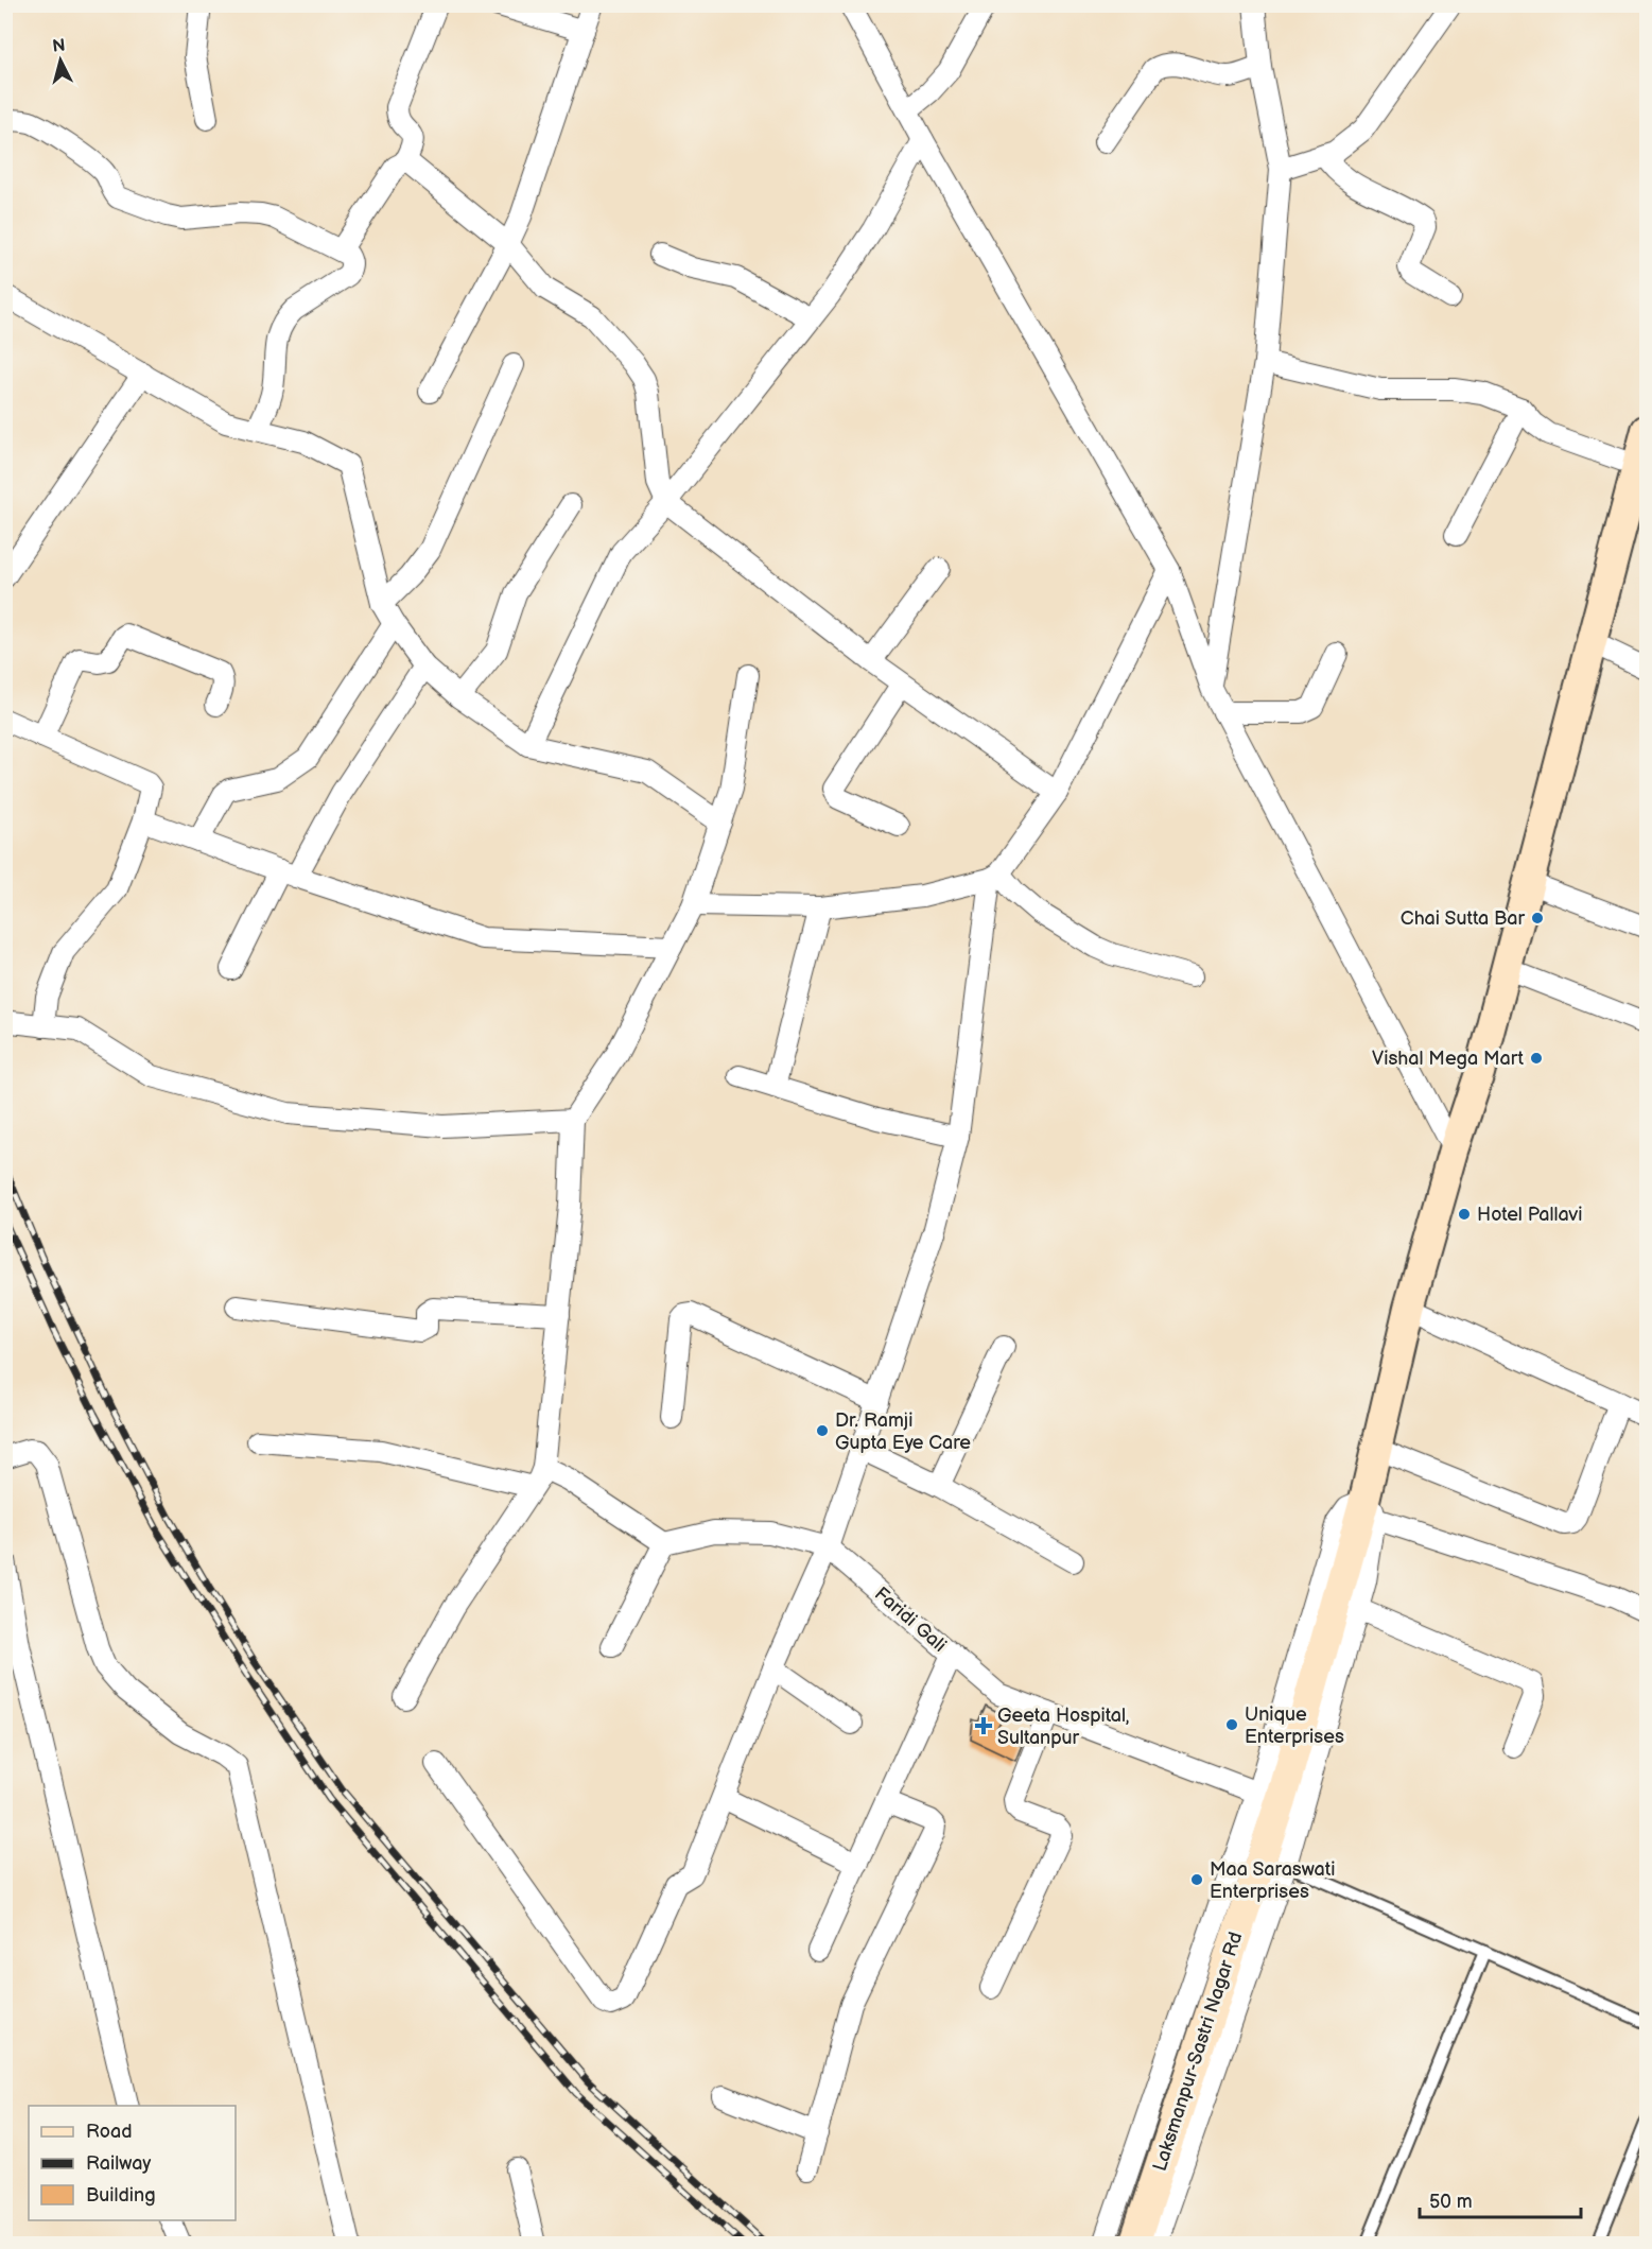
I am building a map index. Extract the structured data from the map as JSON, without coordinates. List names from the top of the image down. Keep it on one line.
{"streets":{"street":["Faridi Gali","Laksmanpur-Sastri Nagar Rd"]},"places":{"other":["Chai Sutta Bar","Vishal Mega Mart","Hotel Pallavi","Dr. Ramji Gupta Eye Care","Unique Enterprises","Maa Saraswati Enterprises"],"health":["Geeta Hospital, Sultanpur"]},"legend":["Road","Railway","Building"],"scale_bar":"50 m","north":"top"}
